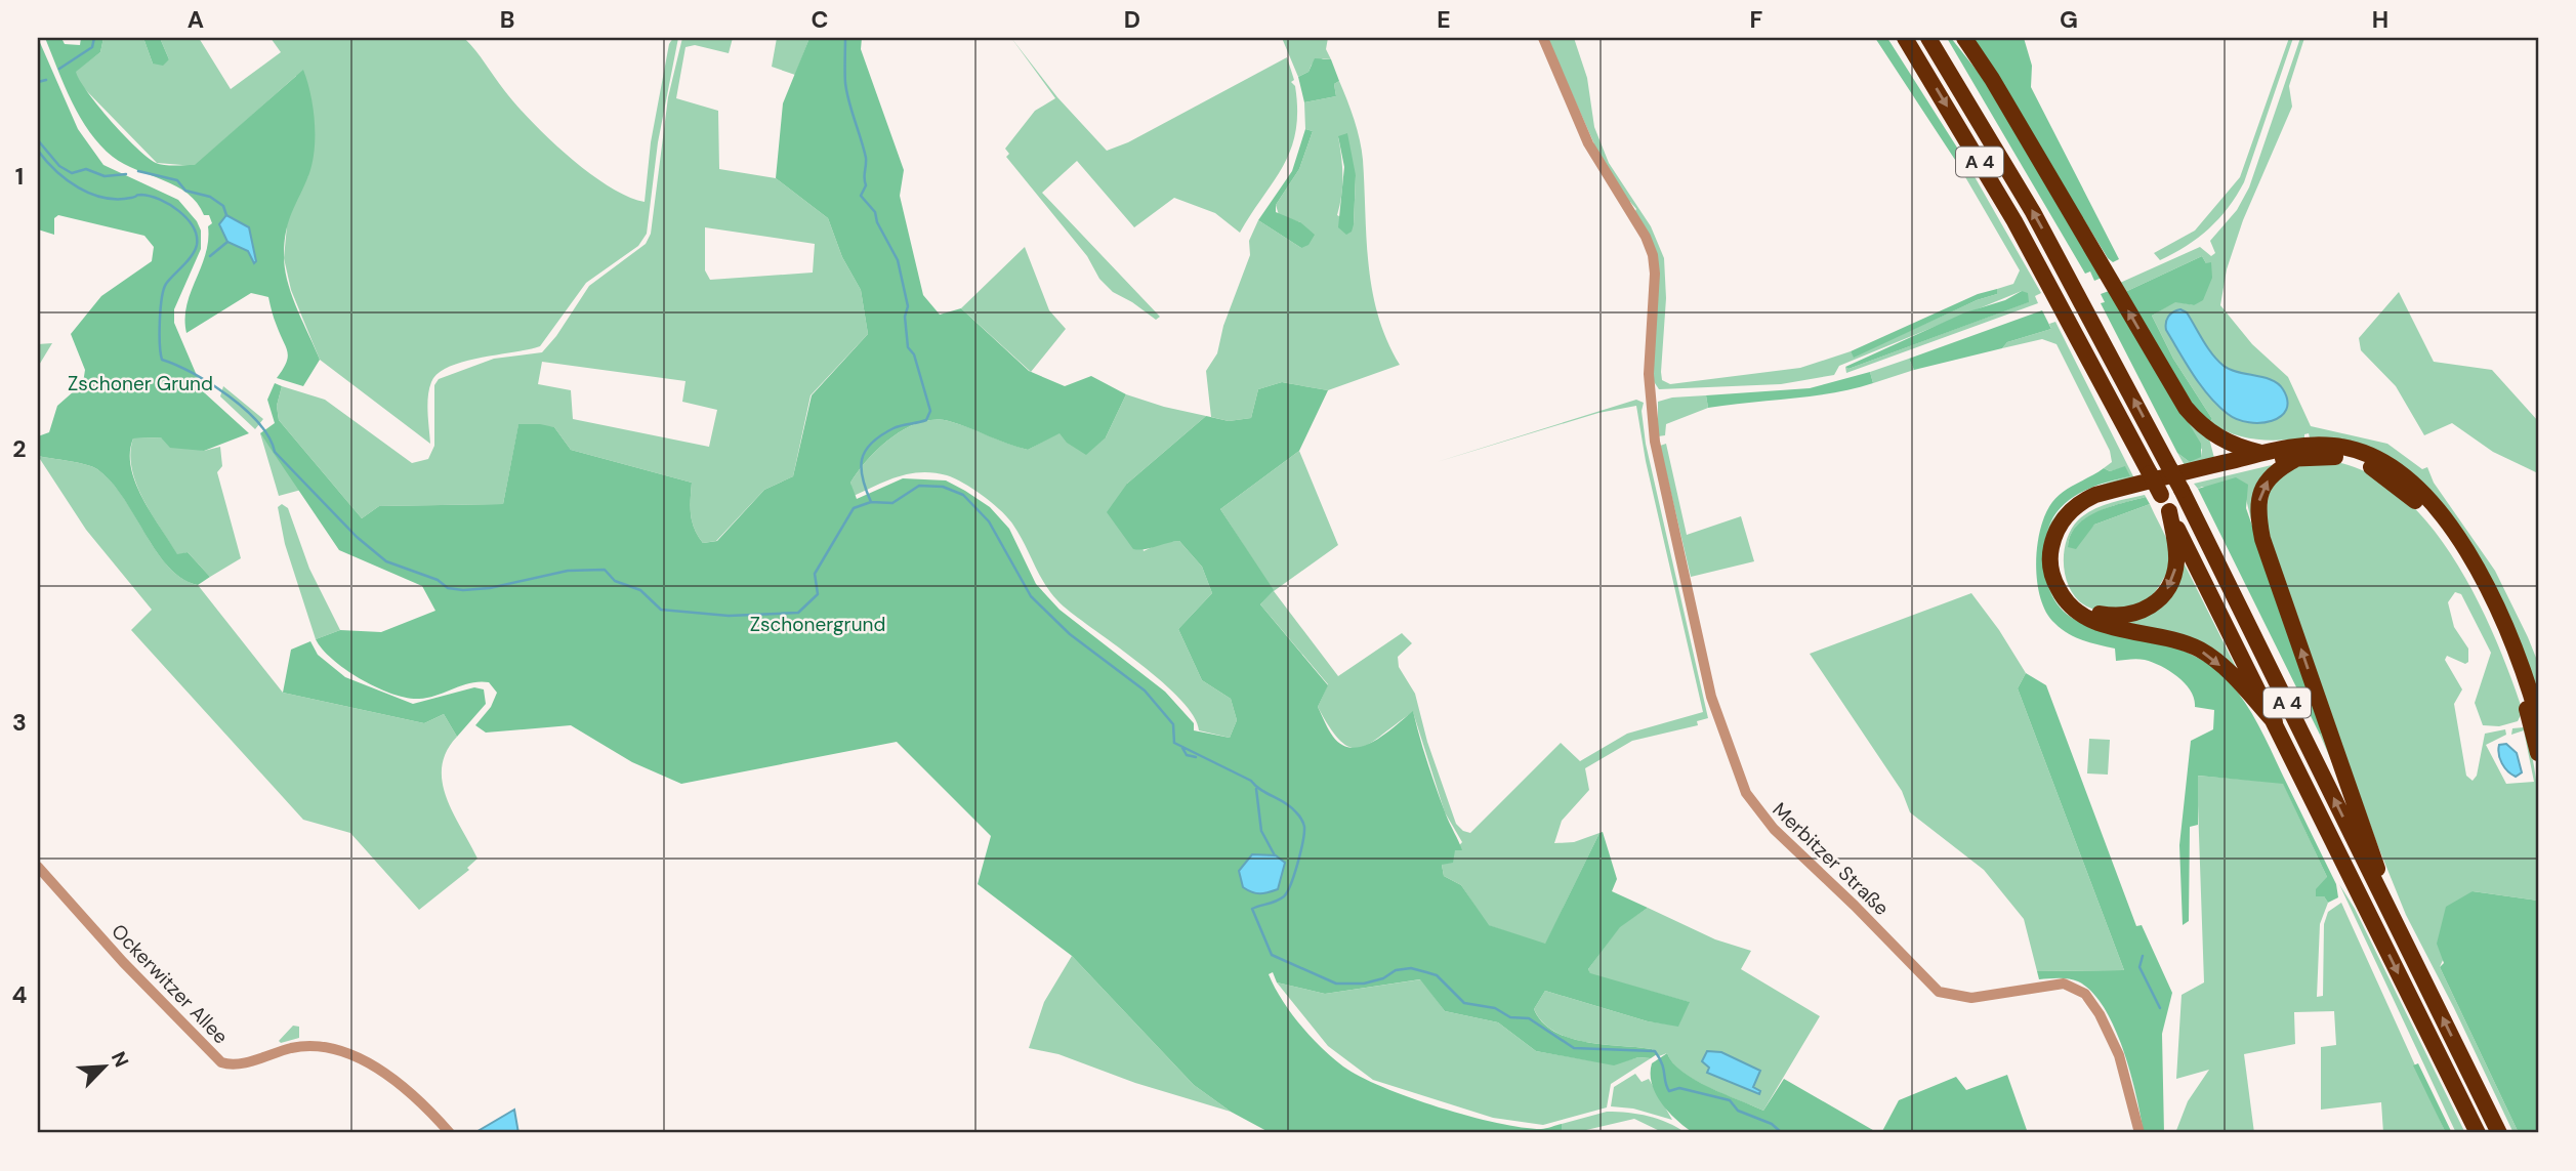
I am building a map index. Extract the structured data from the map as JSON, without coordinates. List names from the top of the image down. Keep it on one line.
{"streets":{"highway":["A 4"],"street":["Merbitzer Straße","Ockerwitzer Allee"]},"parks":["Zschoner Grund","Zschonergrund"],"north":"top right","grid":{"columns":["A","B","C","D","E","F","G","H"],"rows":["1","2","3","4"]}}
